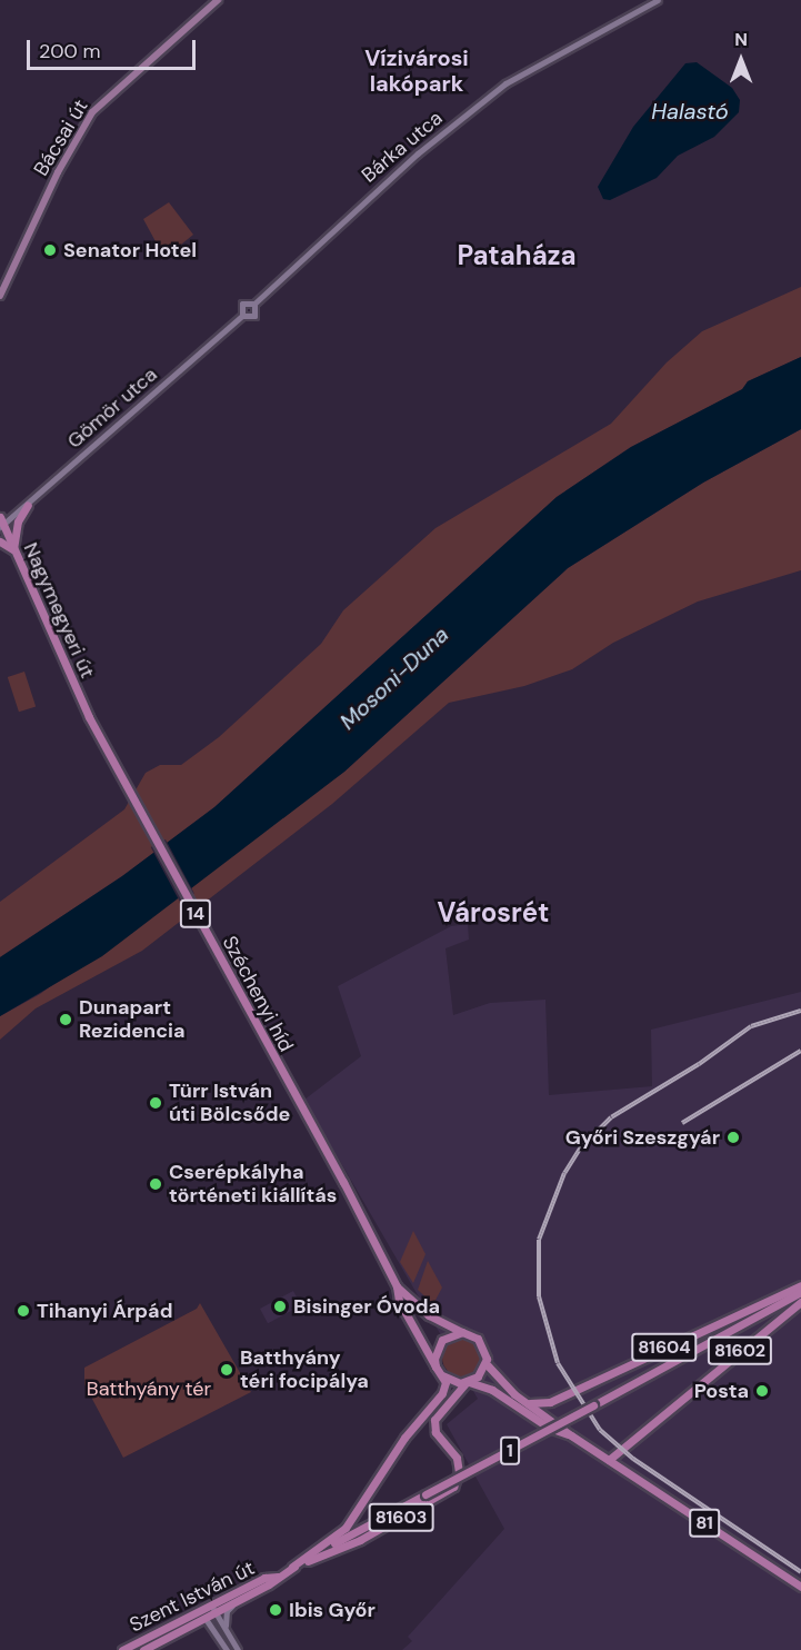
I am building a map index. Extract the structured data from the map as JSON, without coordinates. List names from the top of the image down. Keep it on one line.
{"streets":{"main road":["Bácsai út","Nagymegyeri út","14","Széchenyi híd","81604","81602","1","81603","81","Szent István út"],"street":["Bárka utca","Gömör utca"]},"crossings":[["Gömör utca","Nagymegyeri út"],["Nagymegyeri út","Széchenyi híd"],["14","Széchenyi híd"],["14","81603"],["14","81"],["81604","81"],["81602","81"],["81603","81"],["81603","Szent István út"]],"districts":["Vízivárosi lakópark","Pataháza","Városrét"],"water":["Halastó","Mosoni-Duna"],"parks":["Batthyány tér"],"places":["Senator Hotel","Dunapart Rezidencia","Türr István úti Bölcsőde","Győri Szeszgyár","Cserépkályha történeti kiállítás","Bisinger Óvoda","Tihanyi Árpád","Batthyány téri focipálya","Posta","Ibis Győr"],"scale_bar":"200 m","north":"top"}
